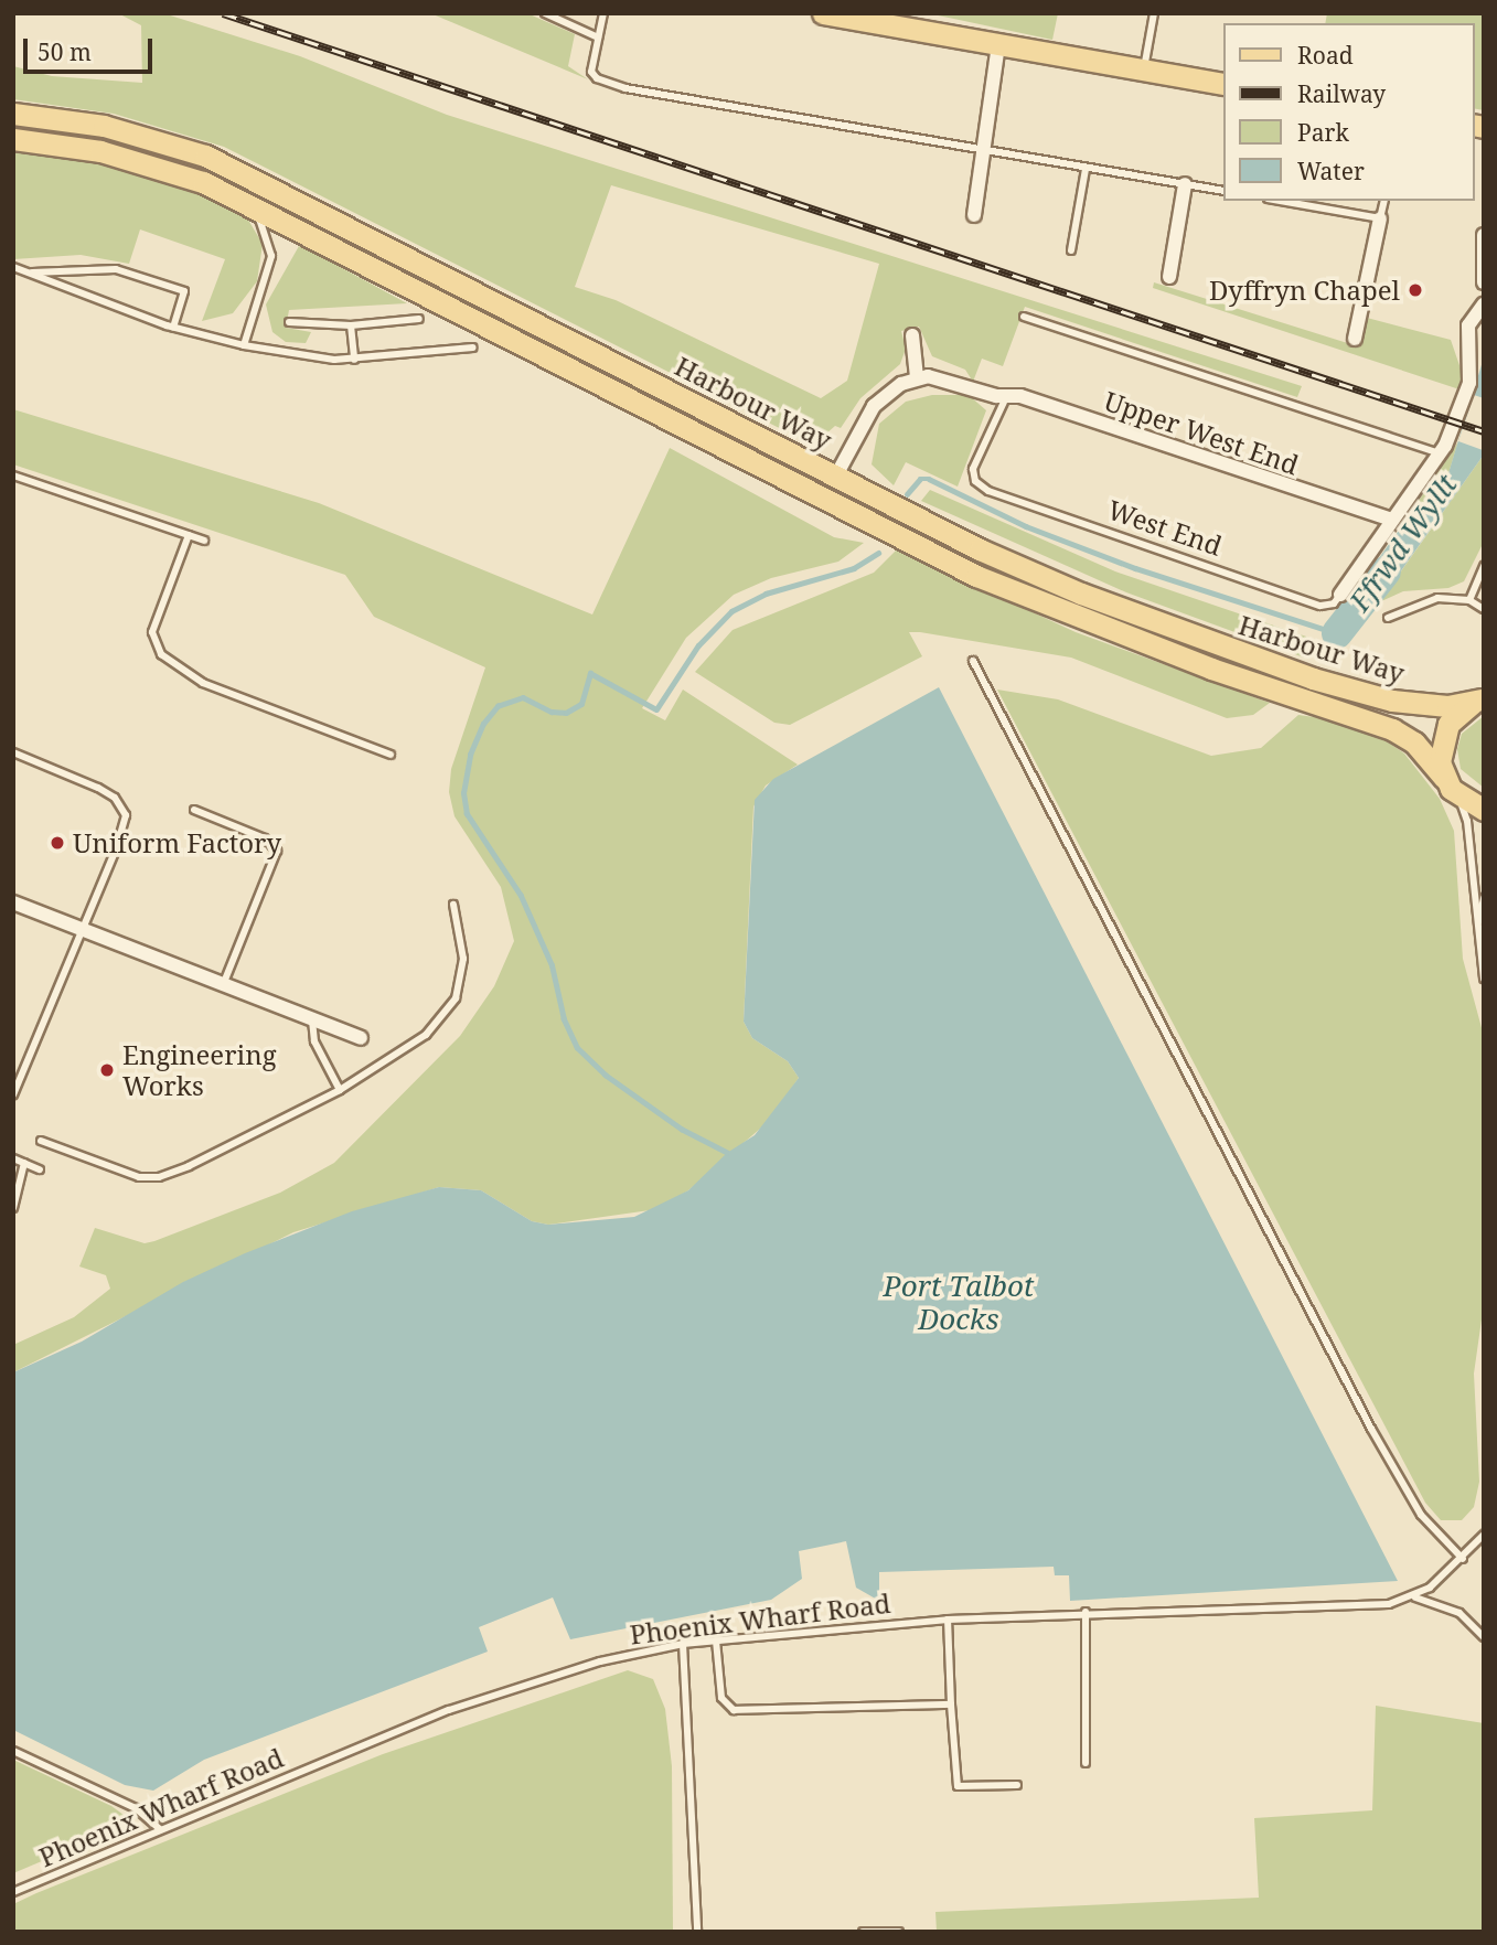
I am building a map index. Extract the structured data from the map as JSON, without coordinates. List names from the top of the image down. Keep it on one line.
{"streets":{"main road":["Harbour Way"],"street":["Upper West End","West End"],"lane":["Phoenix Wharf Road"]},"crossings":[["Upper West End","West End"]],"water":["Ffrwd Wyllt","Port Talbot Docks"],"places":["Dyffryn Chapel","Uniform Factory","Engineering Works"],"legend":["Road","Railway","Park","Water"],"scale_bar":"50 m"}
